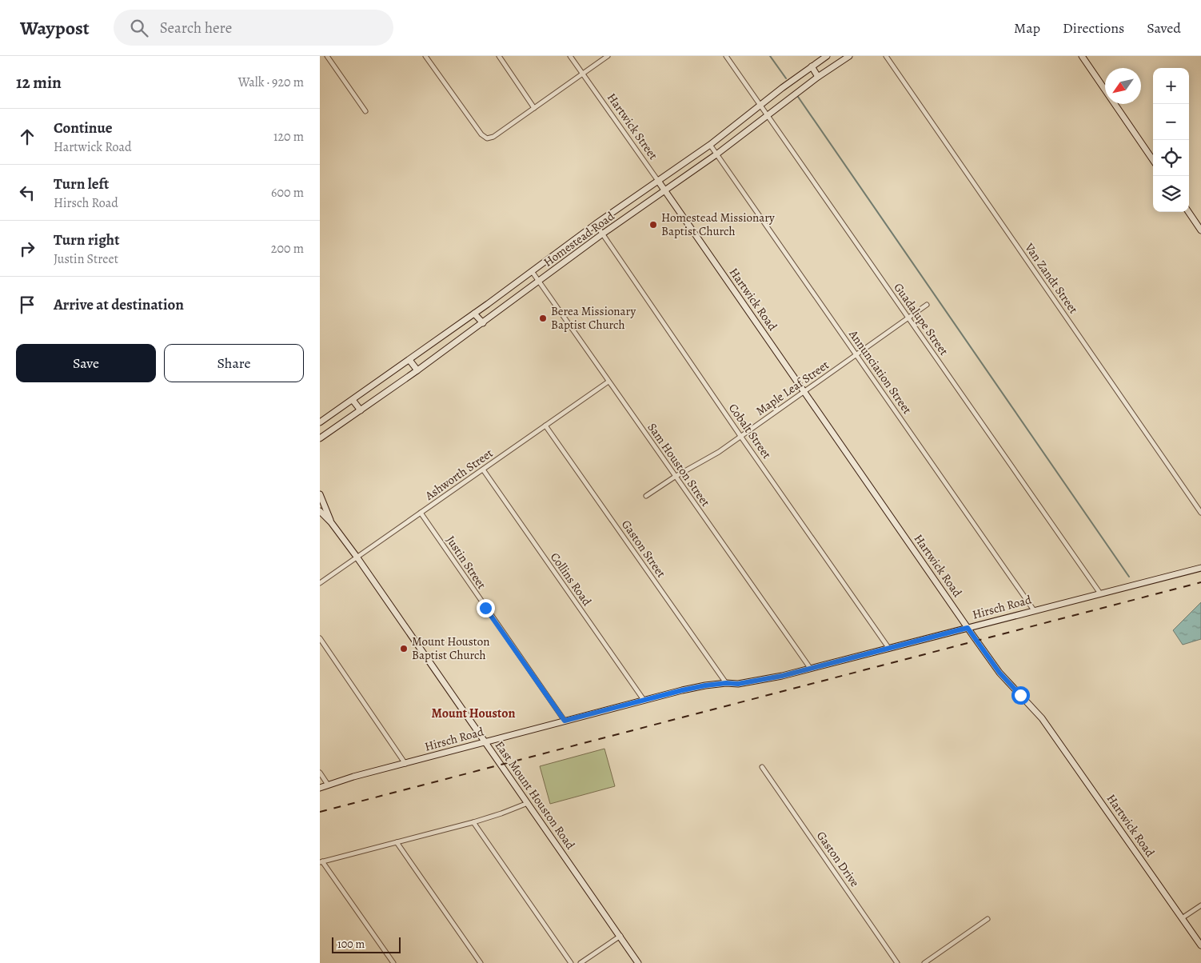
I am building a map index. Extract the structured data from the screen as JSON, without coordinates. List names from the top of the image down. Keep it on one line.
{"streets":{"main road":["Hartwick Street","Homestead Road","Hartwick Road","Hirsch Road","East Mount Houston Road"],"street":["Van Zandt Street","Guadalupe Street","Annunciation Street","Maple Leaf Street","Cobalt Street","Sam Houston Street","Ashworth Street","Gaston Street","Justin Street","Collins Road","Gaston Drive"]},"crossings":[["Hartwick Street","Homestead Road"],["Hartwick Street","Hartwick Road"],["Homestead Road","Hartwick Road"],["Homestead Road","Guadalupe Street"],["Homestead Road","Annunciation Street"],["Homestead Road","Cobalt Street"],["Homestead Road","Sam Houston Street"],["Hartwick Road","Maple Leaf Street"],["Hartwick Road","Hirsch Road"],["Guadalupe Street","Maple Leaf Street"],["Guadalupe Street","Hirsch Road"],["Annunciation Street","Maple Leaf Street"],["Annunciation Street","Hirsch Road"],["Maple Leaf Street","Cobalt Street"],["Maple Leaf Street","Sam Houston Street"],["Cobalt Street","Hirsch Road"],["Sam Houston Street","Ashworth Street"],["Sam Houston Street","Hirsch Road"],["Ashworth Street","Gaston Street"],["Ashworth Street","Justin Street"],["Ashworth Street","Collins Road"],["Ashworth Street","East Mount Houston Road"],["Gaston Street","Hirsch Road"],["Justin Street","Hirsch Road"],["Collins Road","Hirsch Road"],["Hirsch Road","East Mount Houston Road"]],"districts":["Mount Houston"],"places":["Homestead Missionary Baptist Church","Berea Missionary Baptist Church","Mount Houston Baptist Church"],"scale_bar":"100 m","north":"bottom left","page":{"header":"Waypost","search":"Search here","nav":["Map","Directions","Saved"],"heading":["12 min","Walk · 920 m"],"map_buttons":["+","−"],"list":[["Continue","Hartwick Road","120 m"],["Turn left","Hirsch Road","600 m"],["Turn right","Justin Street","200 m"],"Arrive at destination"],"buttons":["Save","Share"],"scale":"100 m"}}
